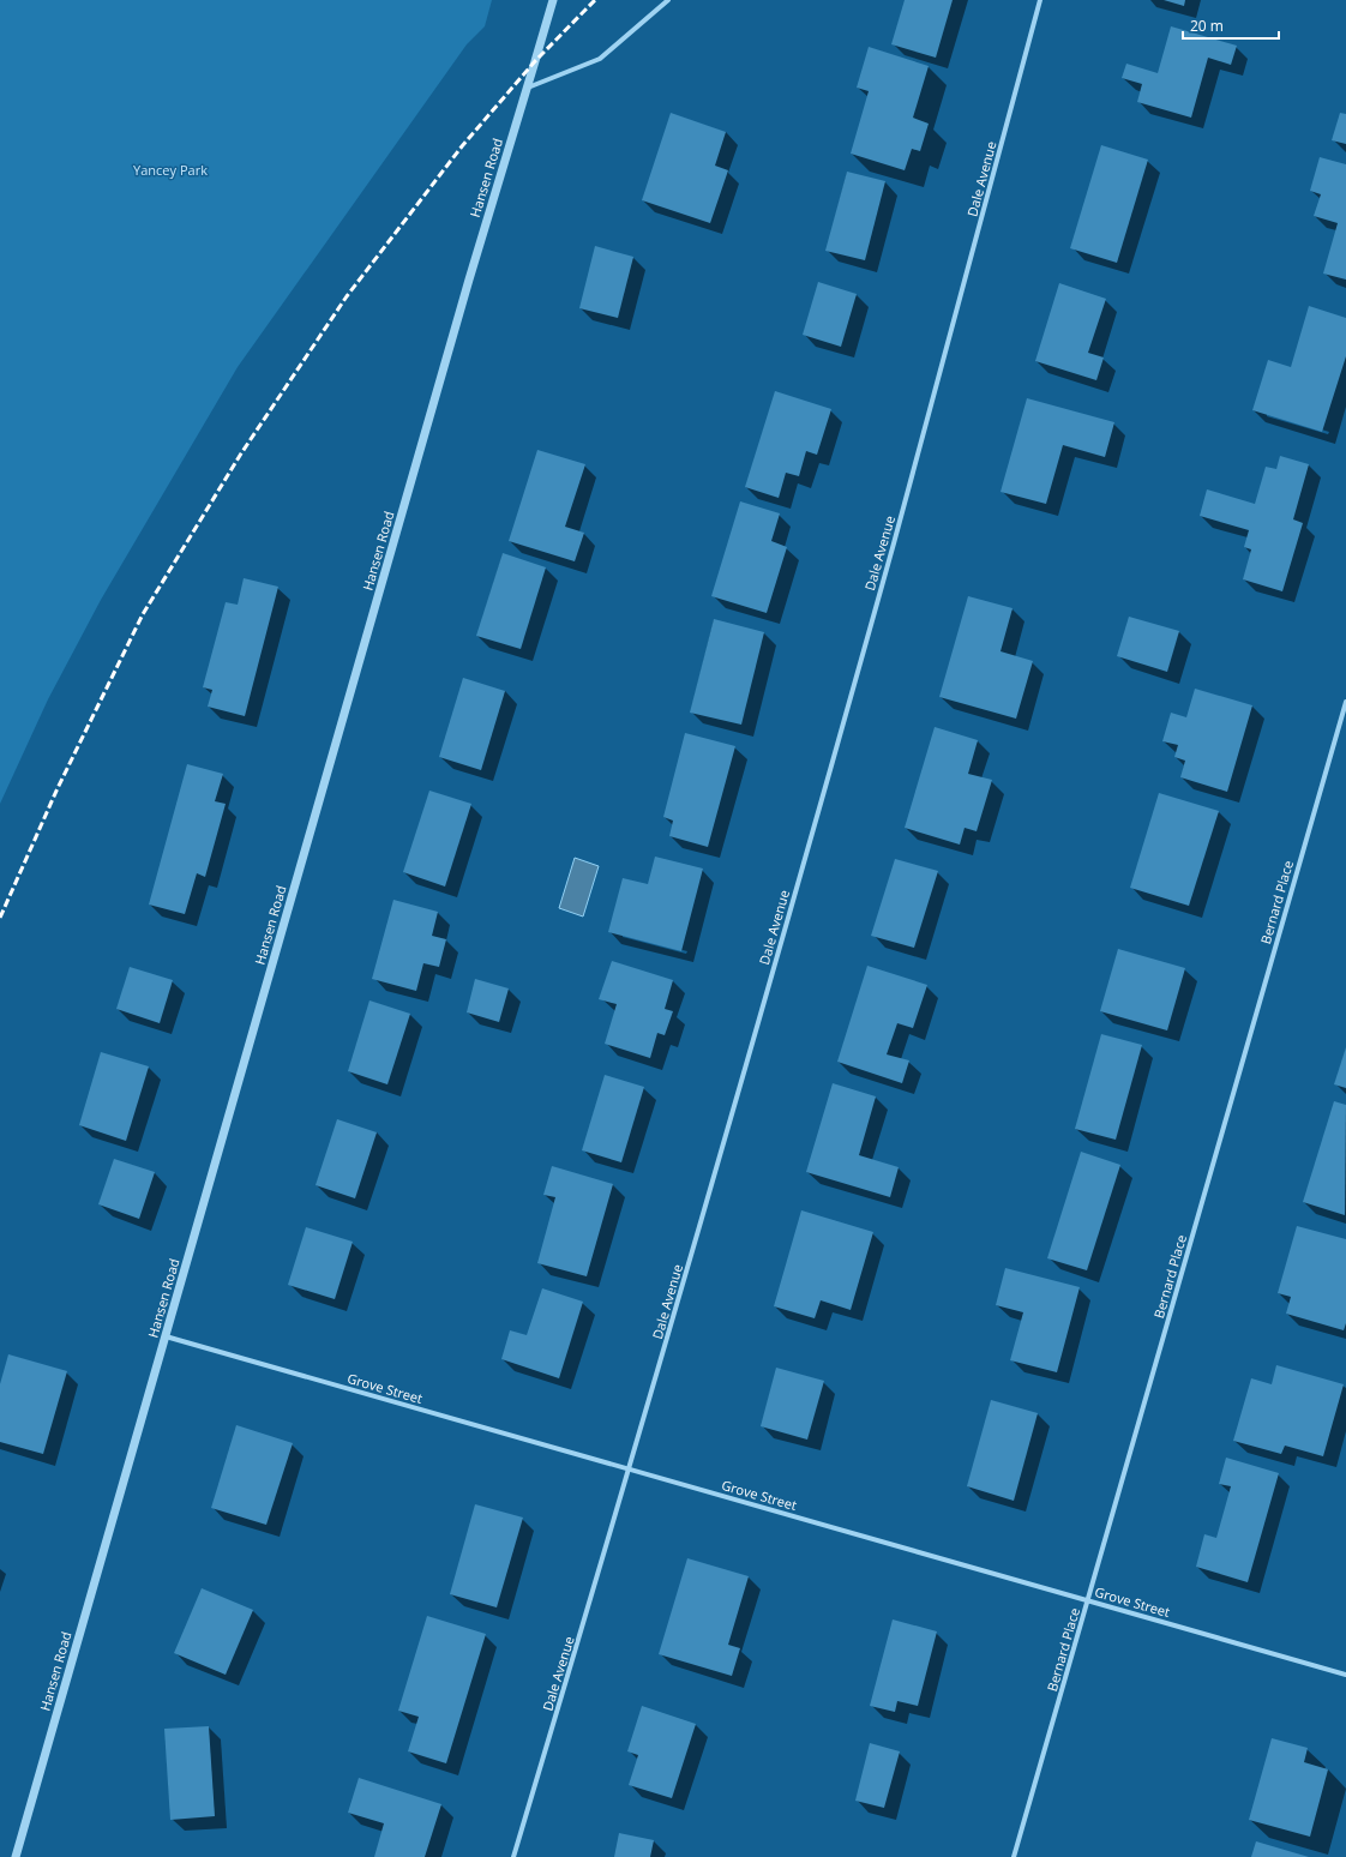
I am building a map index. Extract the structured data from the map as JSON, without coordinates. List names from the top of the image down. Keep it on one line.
{"streets":{"street":["Hansen Road","Dale Avenue","Bernard Place","Grove Street"]},"crossings":[["Hansen Road","Grove Street"],["Dale Avenue","Grove Street"],["Bernard Place","Grove Street"]],"parks":["Yancey Park"],"scale_bar":"20 m"}
